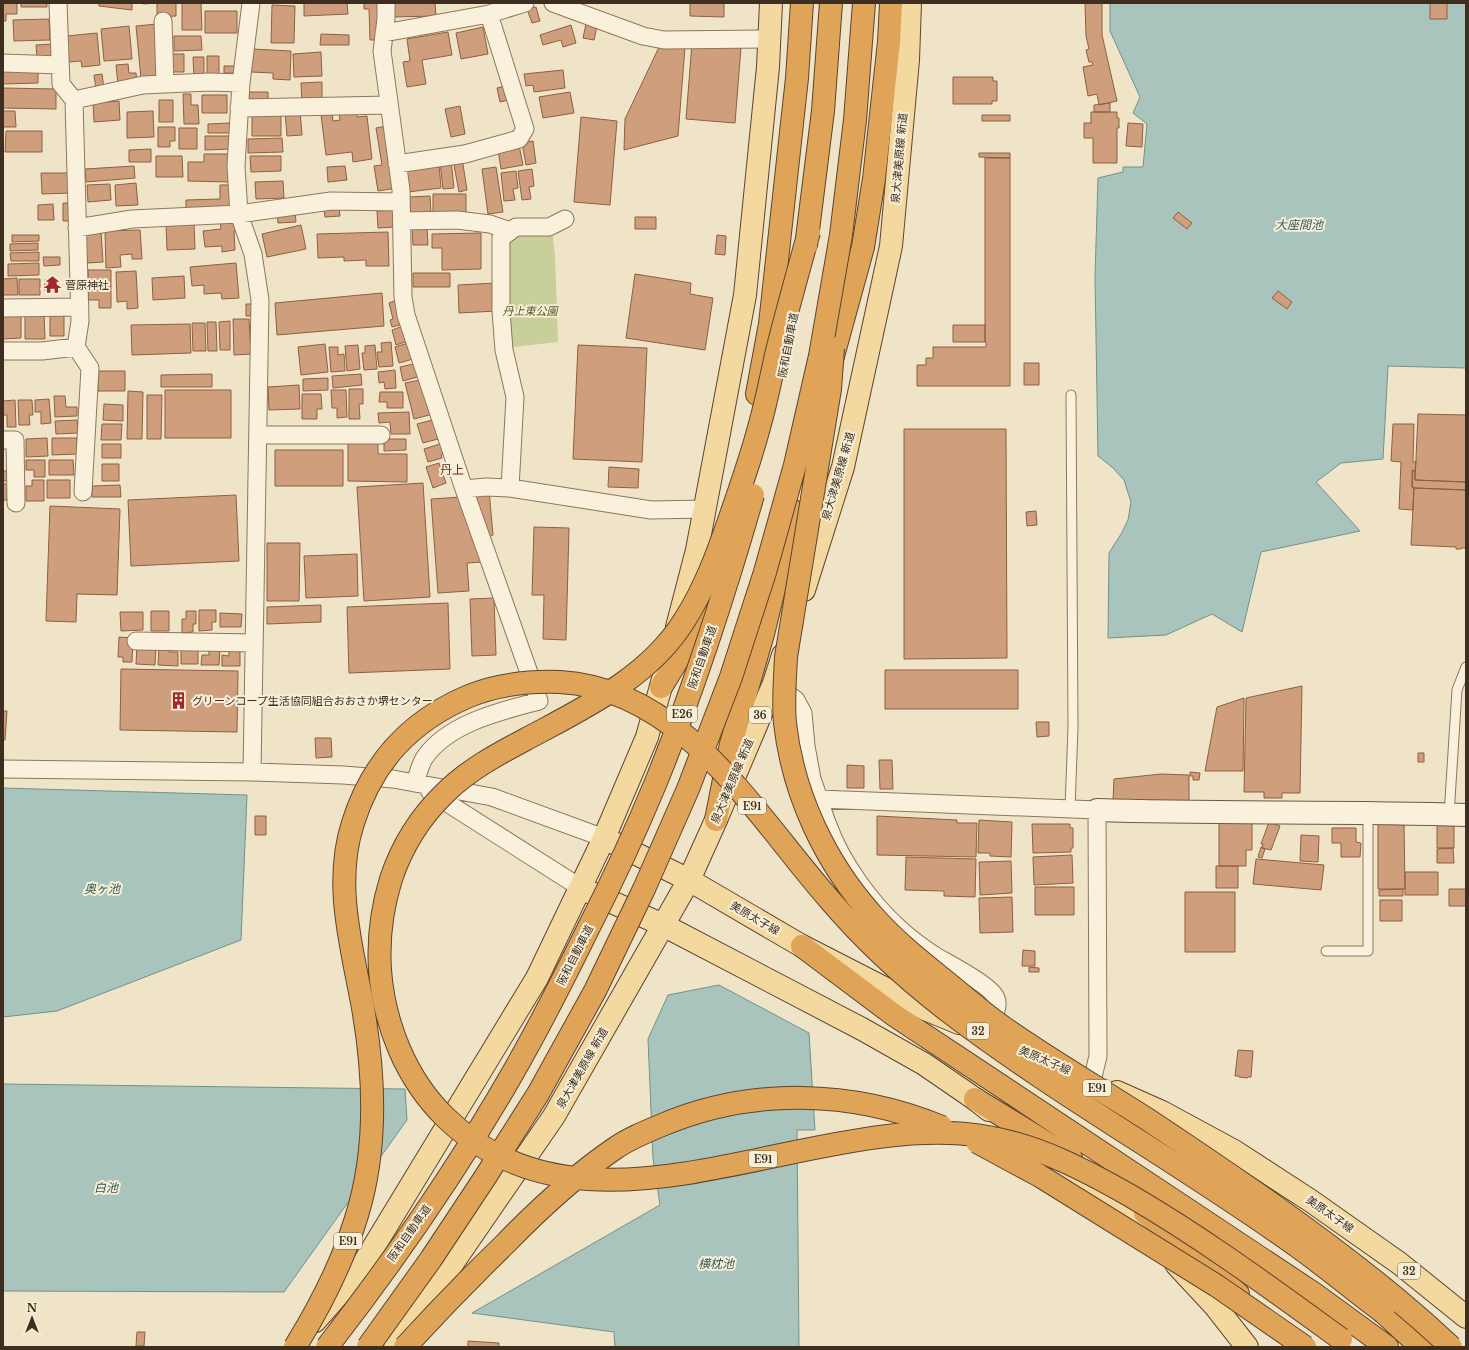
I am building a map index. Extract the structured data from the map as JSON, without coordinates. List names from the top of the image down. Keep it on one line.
{"streets":{"highway":["阪和自動車道","E26","E91"],"main road":["泉大津美原線 新道","36","美原太子線","32"]},"crossings":[["泉大津美原線 新道","美原太子線"],["阪和自動車道","E91"],["E26","E91"]],"districts":["丹上"],"water":["大座間池","奥ヶ池","白池","横枕池"],"parks":["丹上東公園"],"places":{"temple":["菅原神社"],"building":["グリーンコープ生活協同組合おおさか堺センター"]},"north":"top"}
